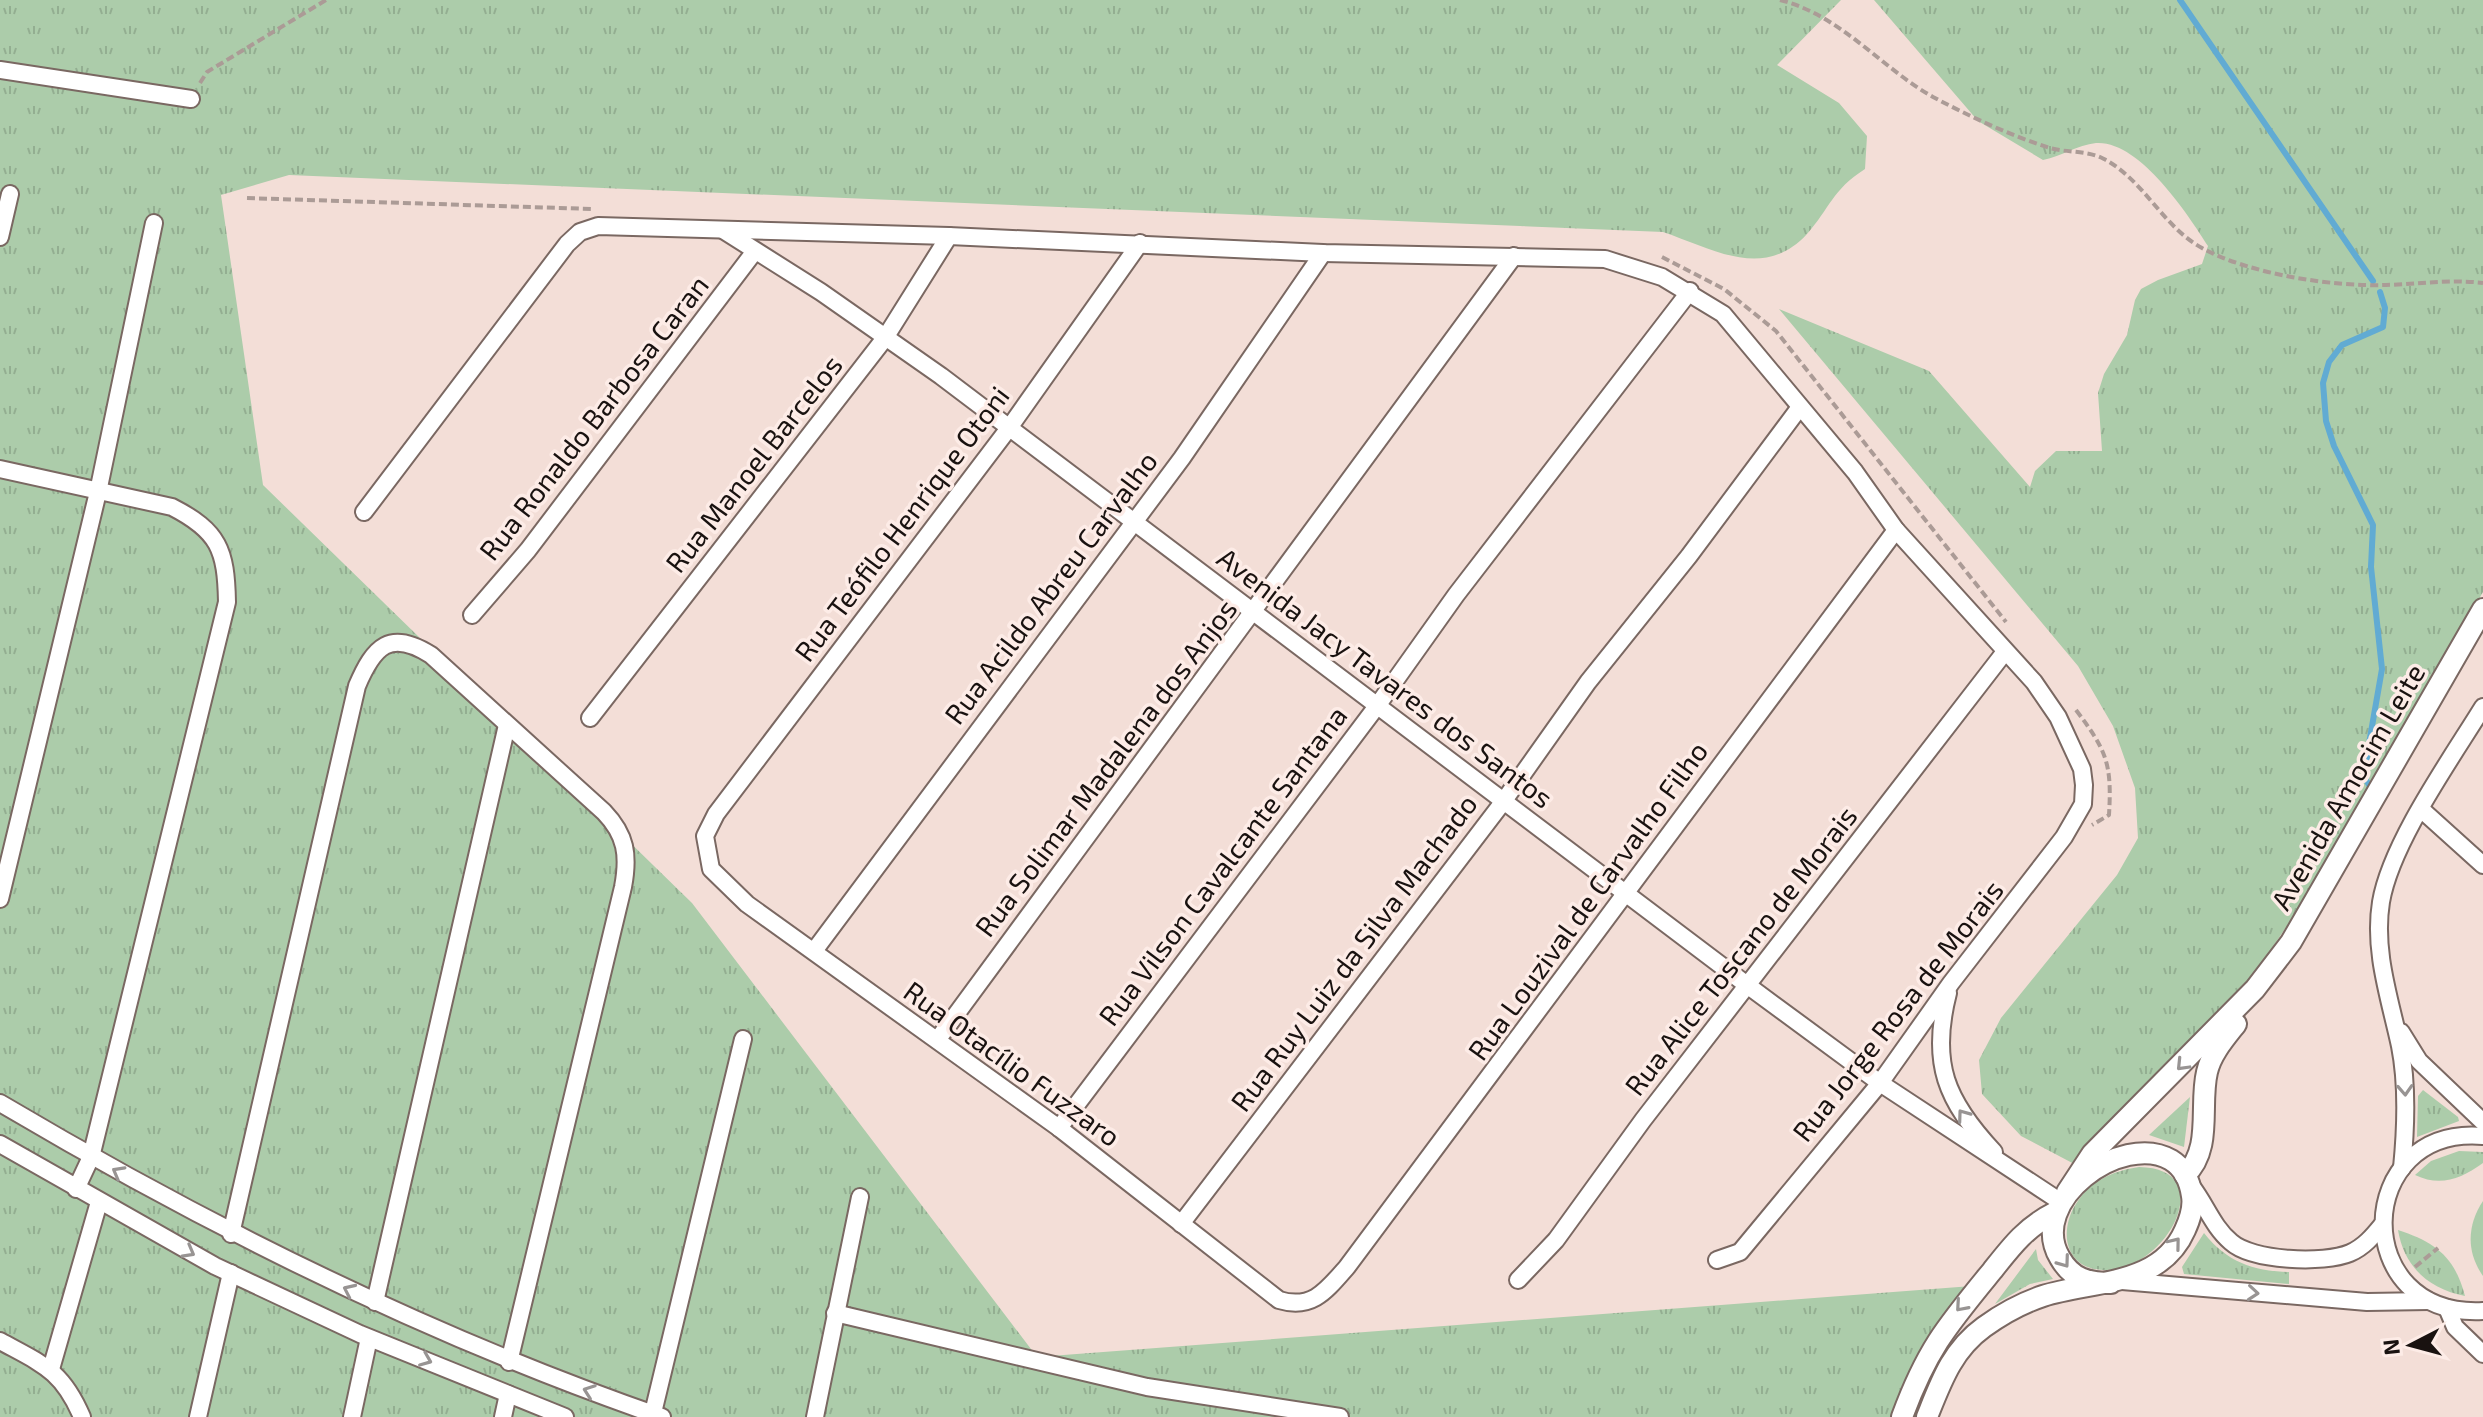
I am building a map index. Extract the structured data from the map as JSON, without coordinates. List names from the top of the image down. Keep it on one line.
{"streets":{"street":["Rua Ronaldo Barbosa Caran","Rua Manoel Barcelos","Rua Teófilo Henrique Otoni","Rua Acildo Abreu Carvalho","Avenida Jacy Tavares dos Santos","Rua Solimar Madalena dos Anjos","Avenida Amocim Leite","Rua Vilson Cavalcante Santana","Rua Louzival de Carvalho Filho","Rua Alice Toscano de Morais","Rua Ruy Luiz da Silva Machado","Rua Jorge Rosa de Morais","Rua Otacílio Fuzzaro"]},"crossings":[["Rua Ronaldo Barbosa Caran","Avenida Jacy Tavares dos Santos"],["Rua Manoel Barcelos","Avenida Jacy Tavares dos Santos"],["Rua Teófilo Henrique Otoni","Avenida Jacy Tavares dos Santos"],["Rua Teófilo Henrique Otoni","Rua Otacílio Fuzzaro"],["Rua Acildo Abreu Carvalho","Avenida Jacy Tavares dos Santos"],["Rua Acildo Abreu Carvalho","Rua Otacílio Fuzzaro"],["Avenida Jacy Tavares dos Santos","Rua Solimar Madalena dos Anjos"],["Avenida Jacy Tavares dos Santos","Avenida Amocim Leite"],["Avenida Jacy Tavares dos Santos","Rua Vilson Cavalcante Santana"],["Avenida Jacy Tavares dos Santos","Rua Louzival de Carvalho Filho"],["Avenida Jacy Tavares dos Santos","Rua Alice Toscano de Morais"],["Avenida Jacy Tavares dos Santos","Rua Ruy Luiz da Silva Machado"],["Avenida Jacy Tavares dos Santos","Rua Jorge Rosa de Morais"],["Rua Solimar Madalena dos Anjos","Rua Otacílio Fuzzaro"],["Rua Vilson Cavalcante Santana","Rua Otacílio Fuzzaro"],["Rua Louzival de Carvalho Filho","Rua Otacílio Fuzzaro"],["Rua Alice Toscano de Morais","Rua Jorge Rosa de Morais"],["Rua Ruy Luiz da Silva Machado","Rua Otacílio Fuzzaro"]],"north":"left"}
